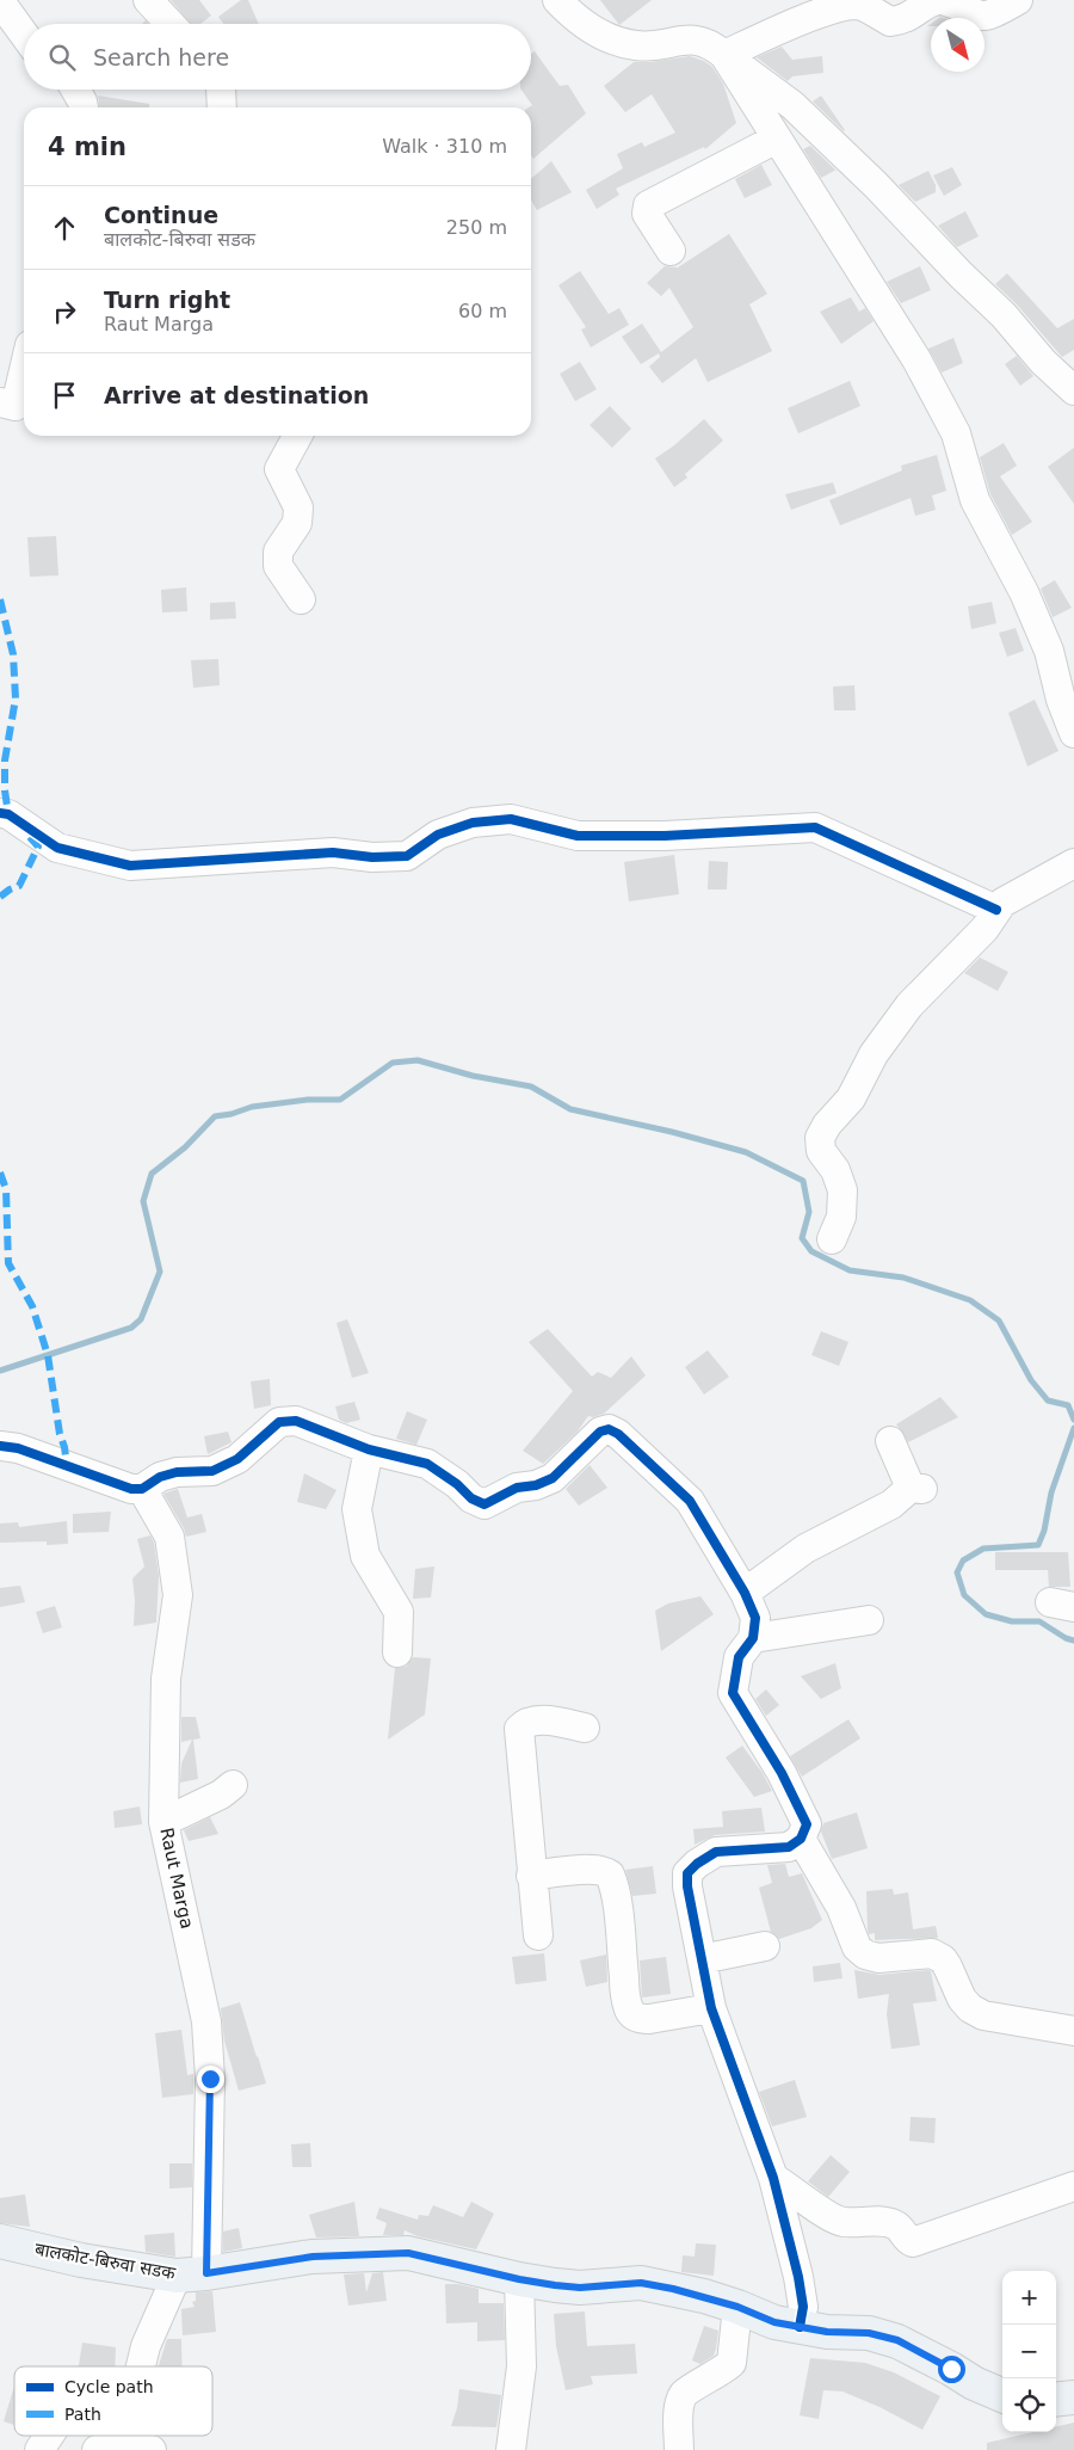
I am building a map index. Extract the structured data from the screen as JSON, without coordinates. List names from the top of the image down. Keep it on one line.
{"streets":{"main road":["बालकोट-बिरुवा सडक"],"street":["Raut Marga"]},"crossings":[["Raut Marga","बालकोट-बिरुवा सडक"]],"legend":["Cycle path","Path"],"north":"bottom right","page":{"search":"Search here","heading":["4 min","Walk · 310 m"],"list":[["Continue","बालकोट-बिरुवा सडक","250 m"],["Turn right","Raut Marga","60 m"],"Arrive at destination"],"map_buttons":["+","−"]}}
